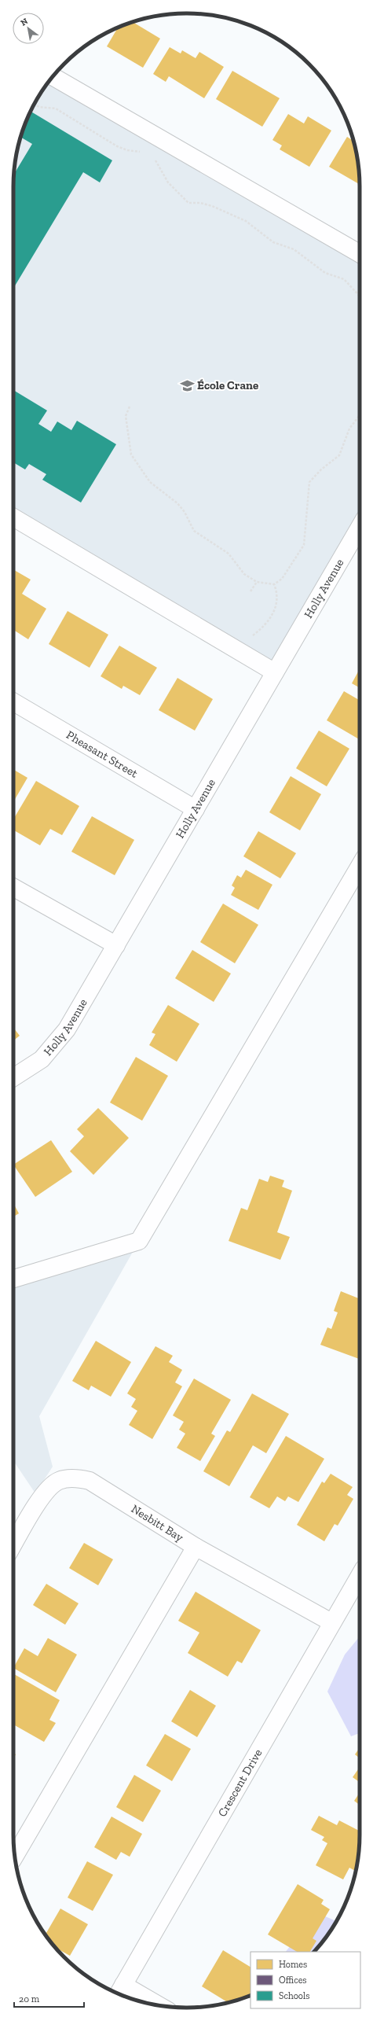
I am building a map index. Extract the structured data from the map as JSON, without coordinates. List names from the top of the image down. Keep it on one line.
{"streets":{"street":["Holly Avenue","Pheasant Street","Nesbitt Bay","Crescent Drive"]},"crossings":[["Holly Avenue","Pheasant Street"],["Nesbitt Bay","Crescent Drive"]],"places":{"school or university":["École Crane"]},"legend":["Homes","Offices","Schools"],"scale_bar":"20 m","north":"top left"}
